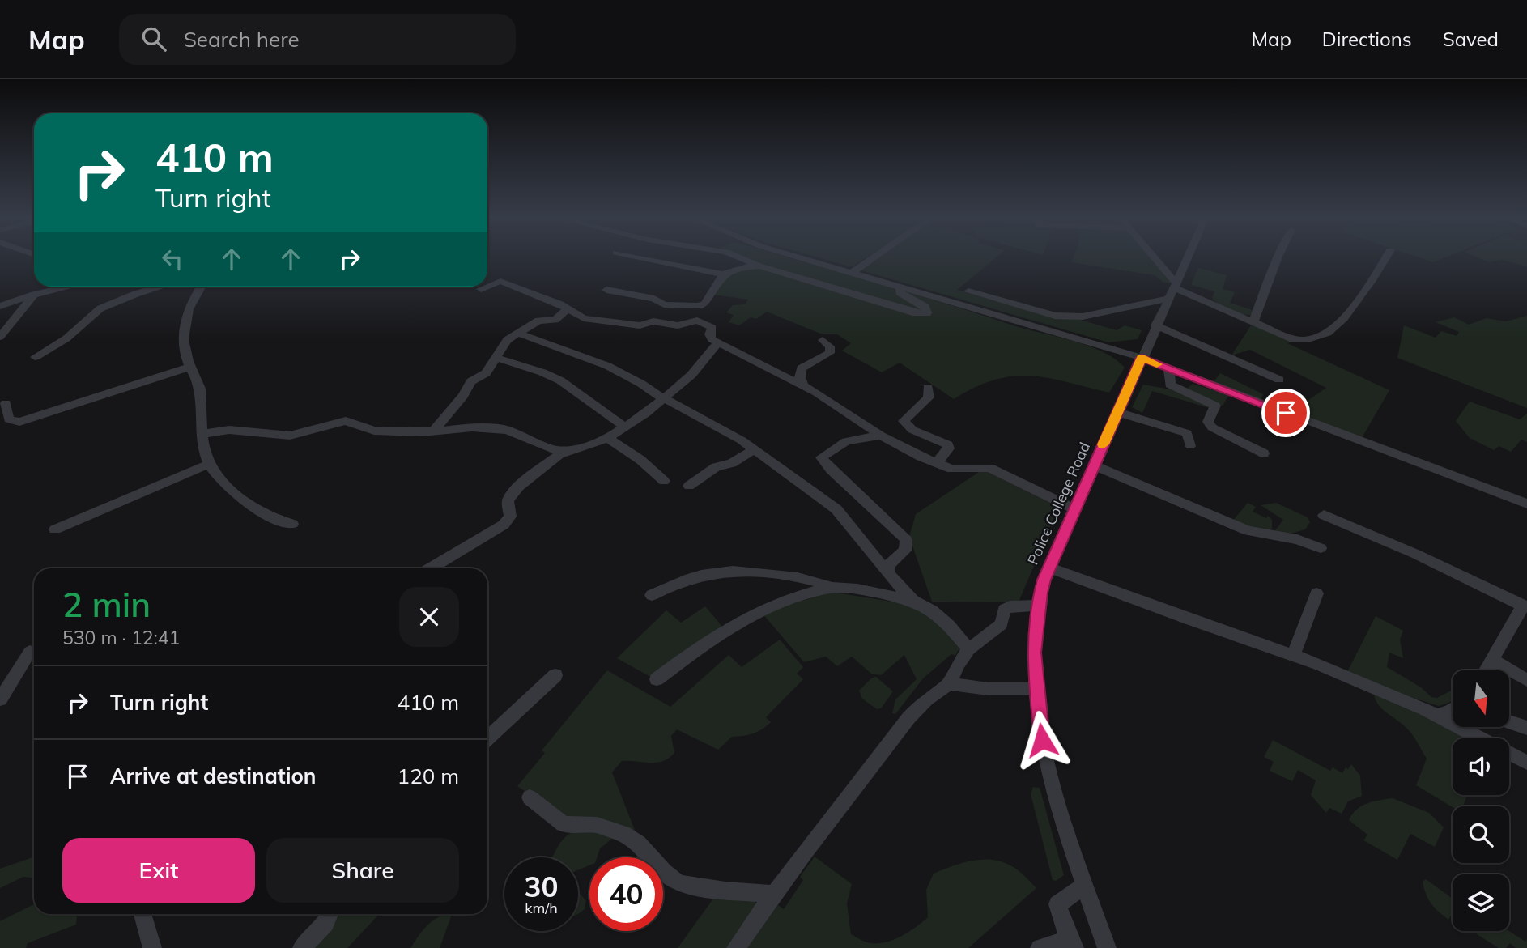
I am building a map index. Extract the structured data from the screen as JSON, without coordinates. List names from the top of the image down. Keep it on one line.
{"streets":{"street":["Police College Road"]},"north":"bottom","page":{"header":"Map","search":"Search here","nav":["Map","Directions","Saved"],"turn":["410 m","Turn right"],"heading":["2 min","530 m · 12:41"],"list":[{"name":"Turn right","value":"410 m"},{"name":"Arrive at destination","value":"120 m"}],"buttons":["Exit","Share"],"speed":"30 km/h","limit":"40"}}
